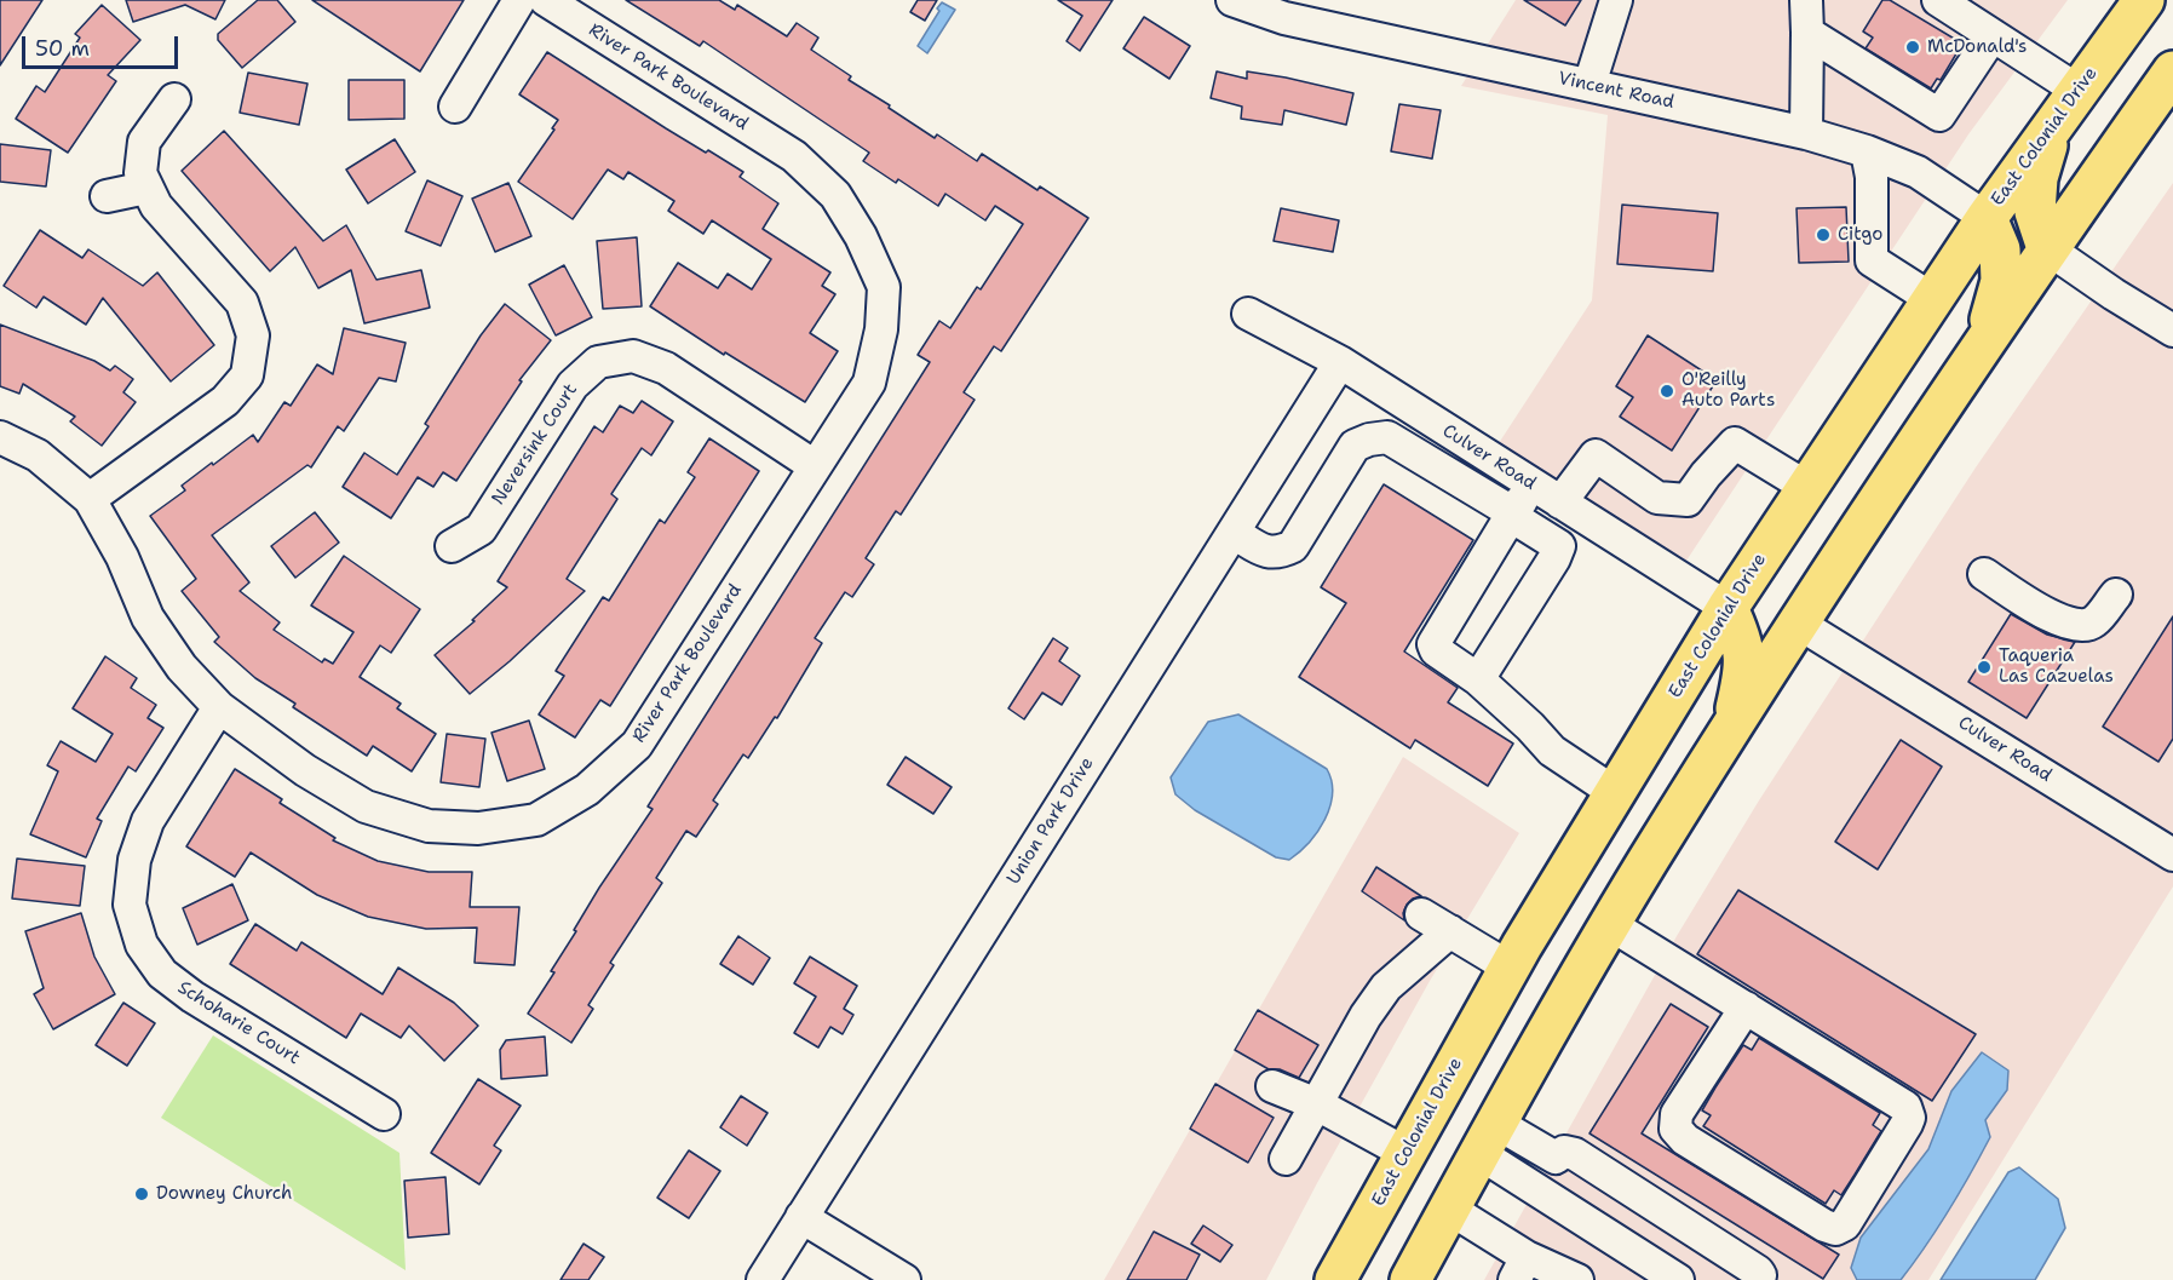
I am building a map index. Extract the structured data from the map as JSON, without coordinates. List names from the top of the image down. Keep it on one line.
{"streets":{"highway":["East Colonial Drive"],"street":["River Park Boulevard","Vincent Road","Neversink Court","Culver Road","Union Park Drive","Schoharie Court"]},"crossings":[["River Park Boulevard","Neversink Court"],["River Park Boulevard","Schoharie Court"],["Vincent Road","East Colonial Drive"],["East Colonial Drive","Culver Road"],["Culver Road","Union Park Drive"]],"places":["McDonald's","Citgo","O'Reilly Auto Parts","Taqueria Las Cazuelas","Downey Church"],"scale_bar":"50 m"}
